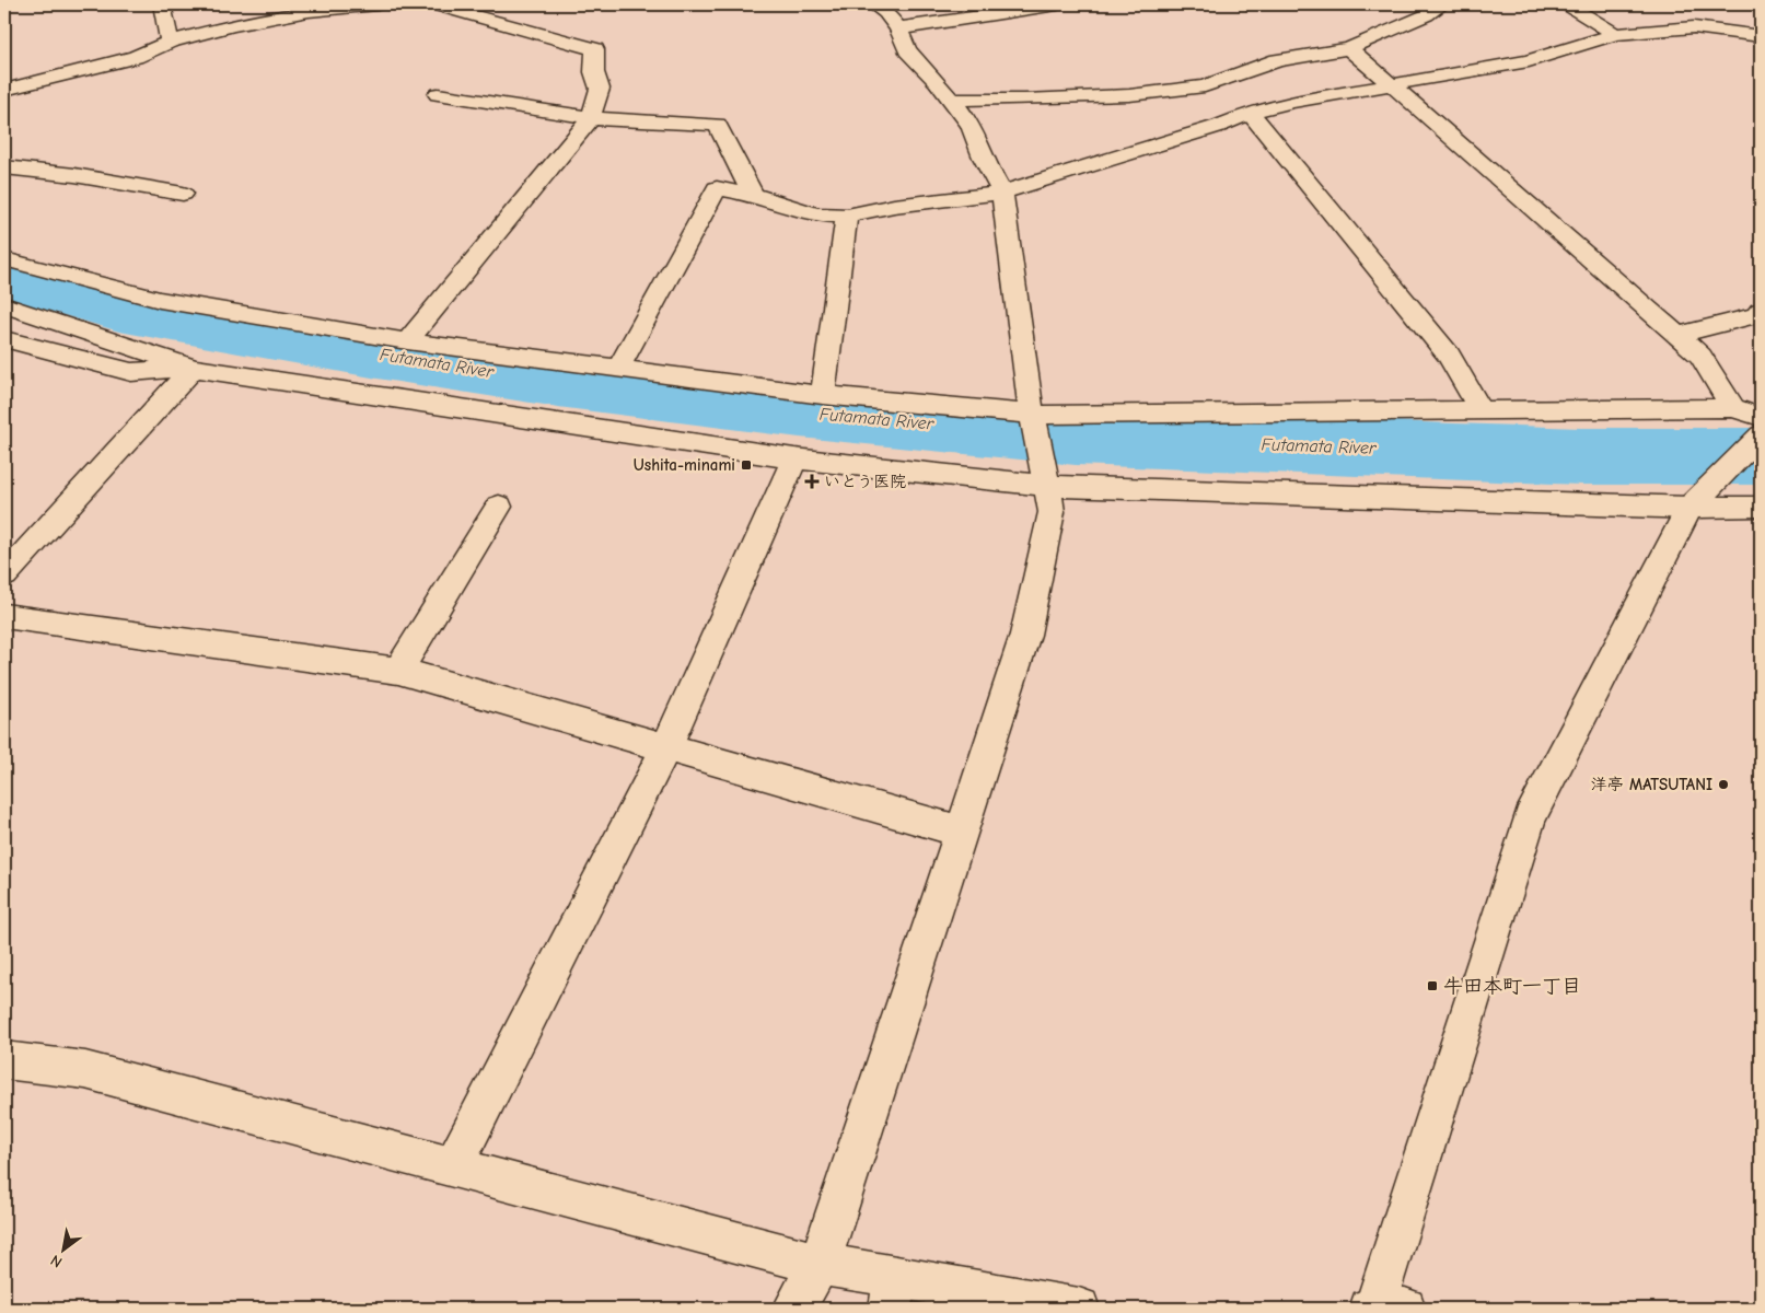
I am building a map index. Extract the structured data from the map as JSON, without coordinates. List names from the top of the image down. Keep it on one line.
{"water":["Futamata River"],"places":{"transit":["Ushita-minami","牛田本町一丁目"],"health":["いとう医院"],"other":["洋亭 MATSUTANI"]},"north":"bottom left"}
